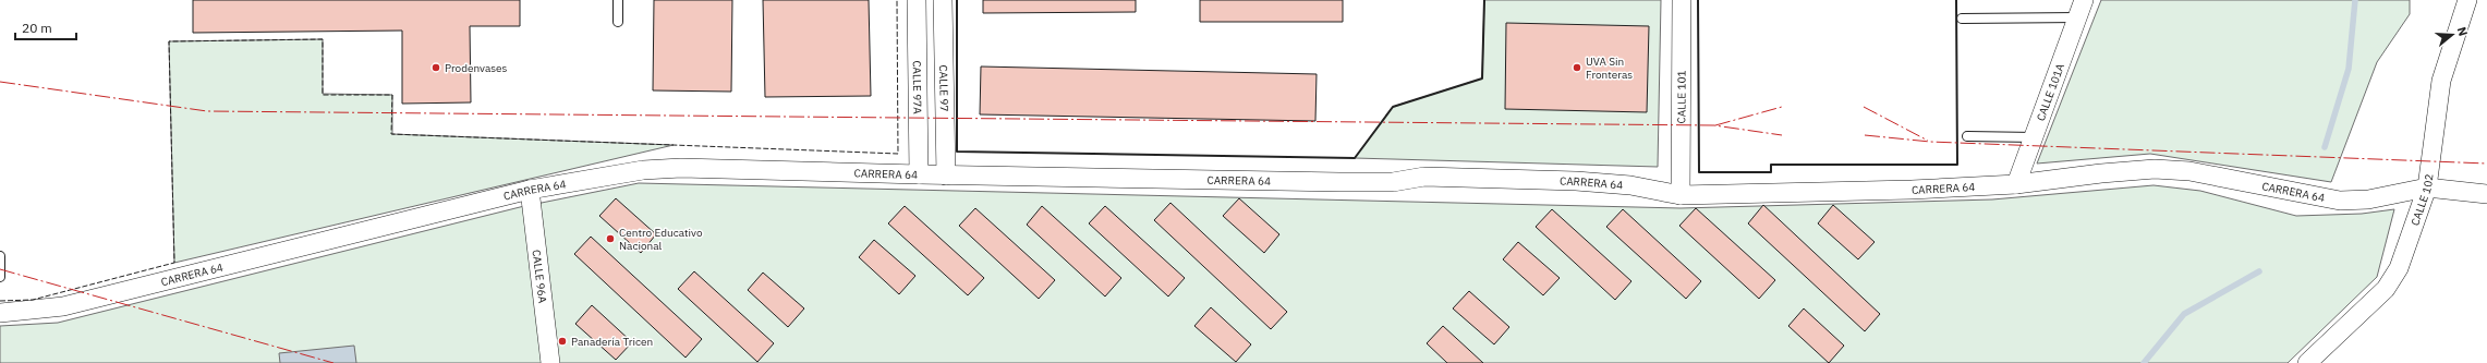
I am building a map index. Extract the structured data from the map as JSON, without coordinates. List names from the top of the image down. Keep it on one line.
{"streets":{"street":["CALLE 97A","CALLE 97","CALLE 101A","CALLE 101","CARRERA 64","CALLE 102","CALLE 96A"]},"crossings":[["CALLE 97A","CARRERA 64"],["CALLE 97","CARRERA 64"],["CALLE 101A","CARRERA 64"],["CALLE 101","CARRERA 64"],["CARRERA 64","CALLE 102"],["CARRERA 64","CALLE 96A"]],"places":["Prodenvases","UVA Sin Fronteras","Centro Educativo Nacional","Panadería Tricen"],"scale_bar":"20 m","north":"right"}
